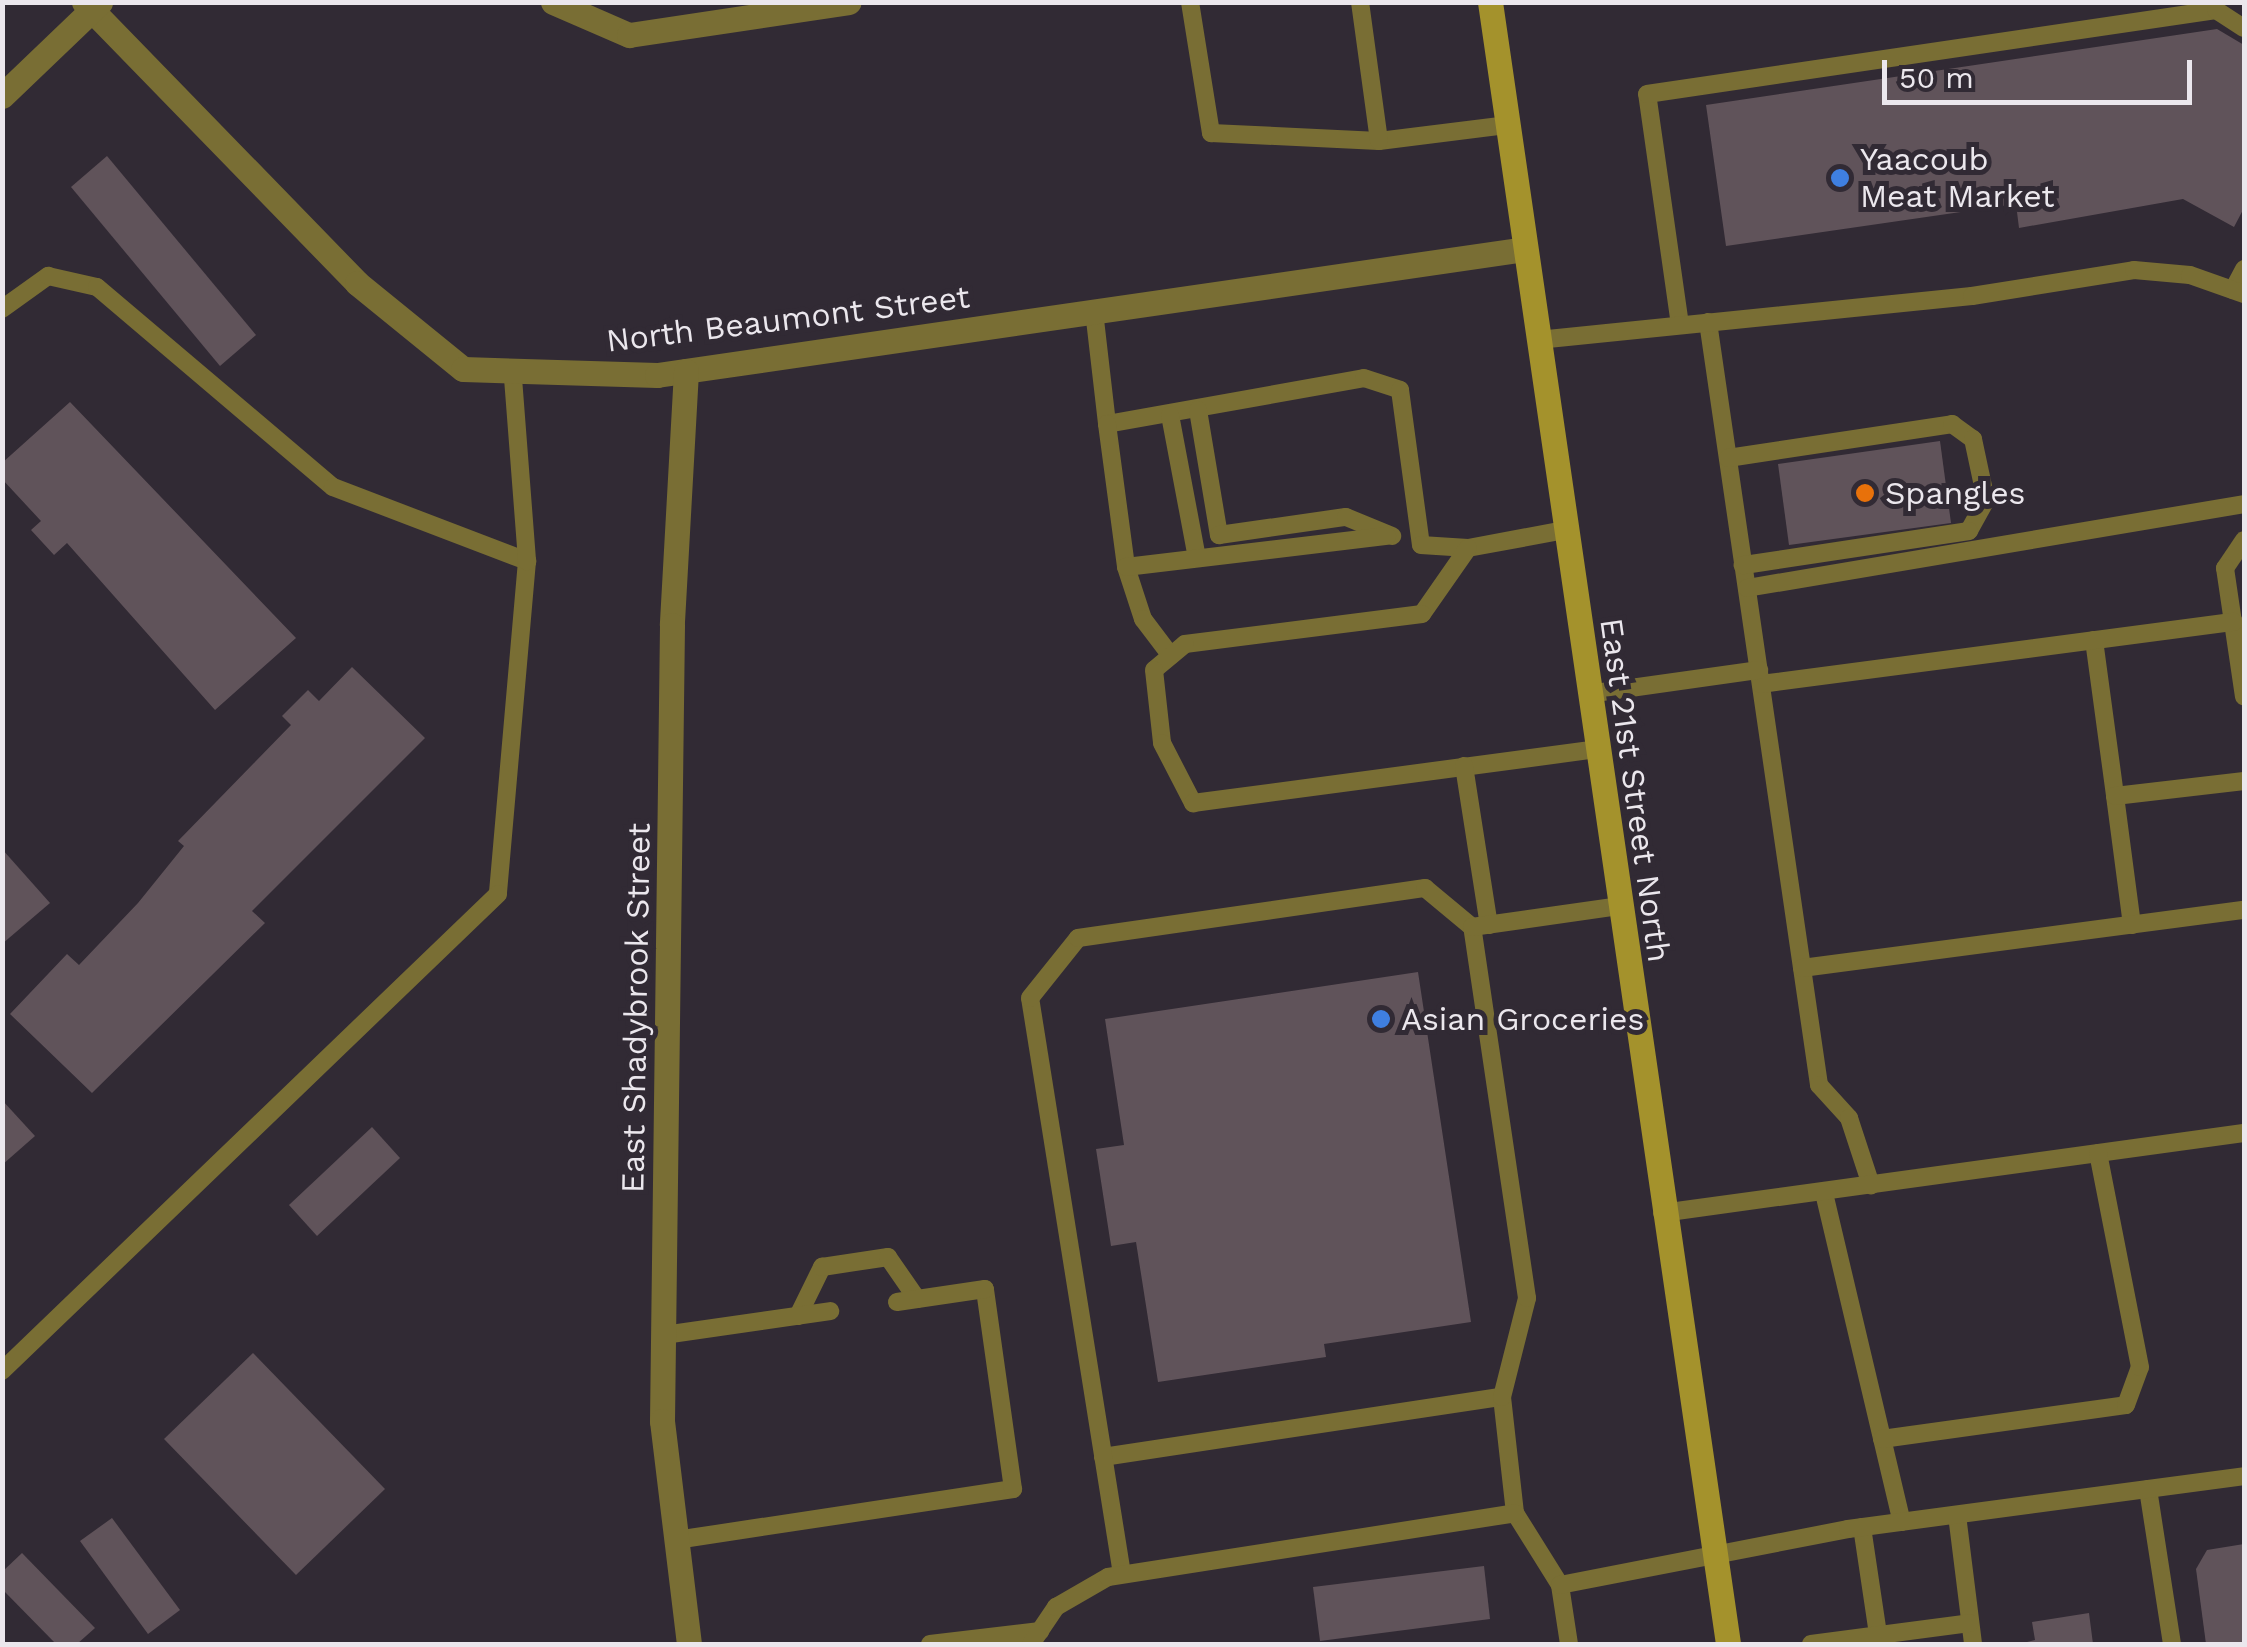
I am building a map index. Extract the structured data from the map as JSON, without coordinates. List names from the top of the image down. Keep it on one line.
{"streets":{"main road":["East 21st Street North"],"street":["North Beaumont Street","East Shadybrook Street"]},"crossings":[["North Beaumont Street","East 21st Street North"],["North Beaumont Street","East Shadybrook Street"]],"places":["Yaacoub Meat Market","Spangles","Asian Groceries"],"scale_bar":"50 m"}
